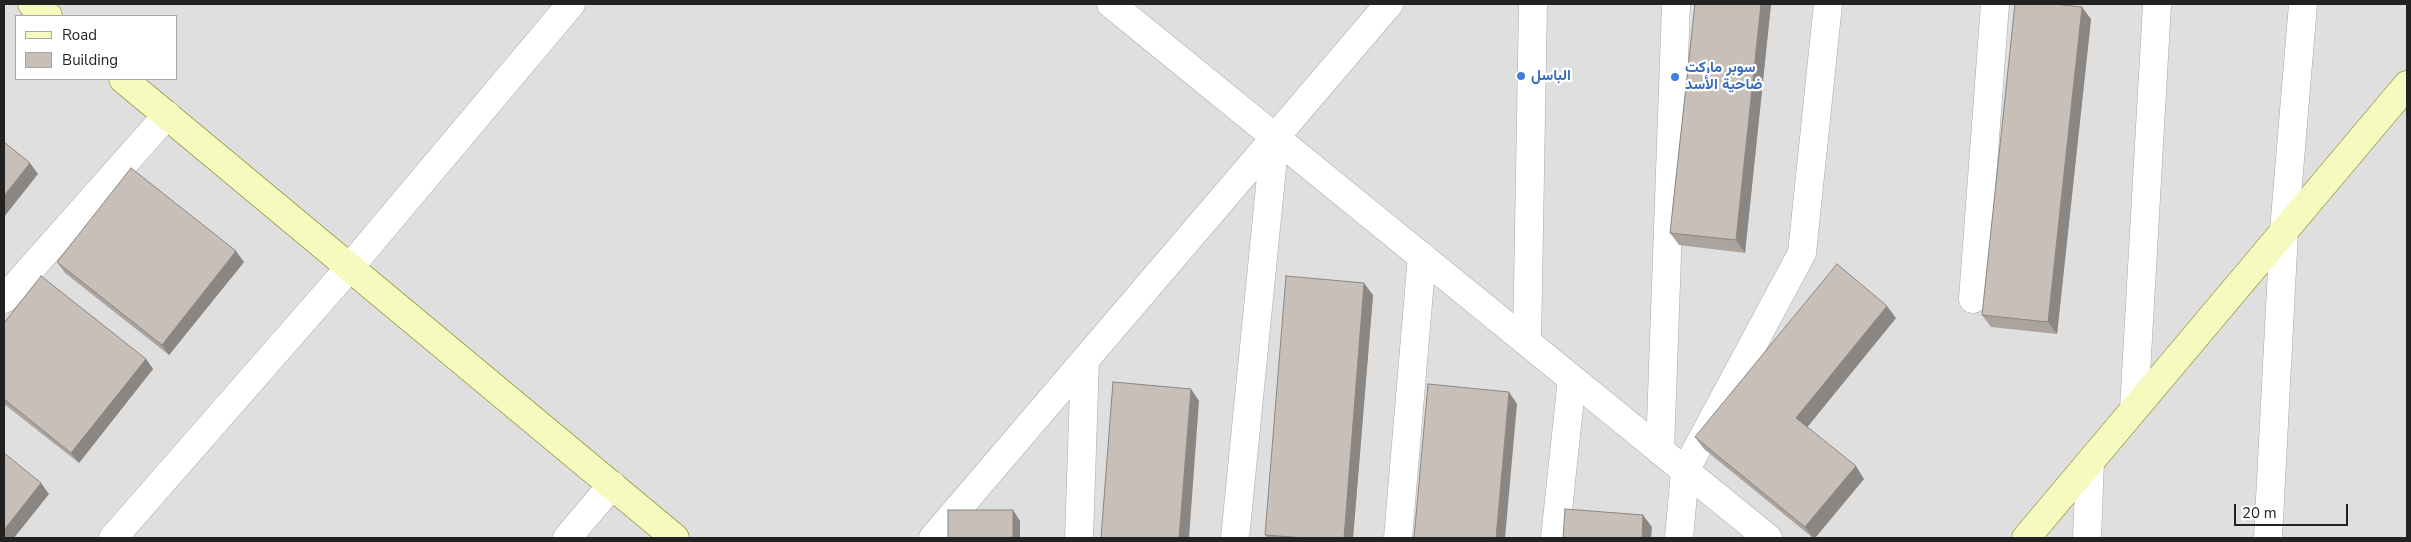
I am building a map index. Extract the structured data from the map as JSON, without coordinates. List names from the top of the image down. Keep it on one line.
{"places":["الباسل","سوبر ماركت ضاحية الأسد"],"legend":["Road","Building"],"scale_bar":"20 m"}
